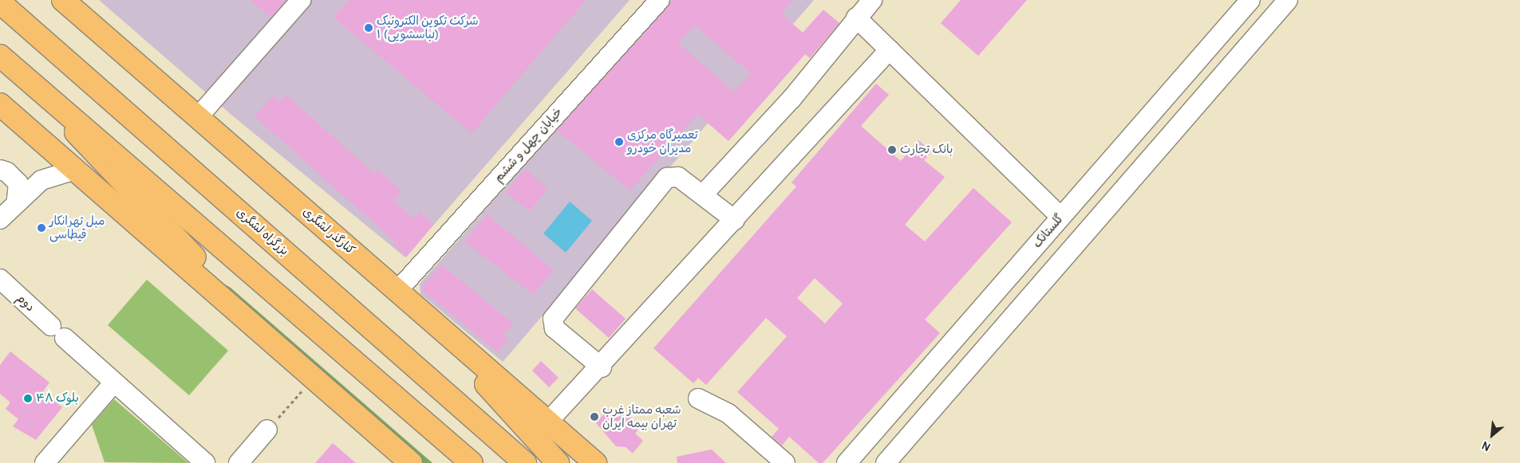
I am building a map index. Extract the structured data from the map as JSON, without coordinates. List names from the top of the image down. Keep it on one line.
{"streets":{"main road":["کنارگذر لشگری","بزرگراه لشگری"],"street":["خیابان چهل و ششم","گلستانک","دوم"]},"crossings":[["خیابان چهل و ششم","کنارگذر لشگری"]],"places":["شرکت تکوین الکترونیک ۱ (لباسشویی)","تعمیرگاه مرکزی مدیران خودرو","بانک تجارت","مبل تهرانکار قیطاسی","بلوک ۴۸","شعبه ممتاز غرب تهران بیمه ایران"],"north":"bottom left"}
